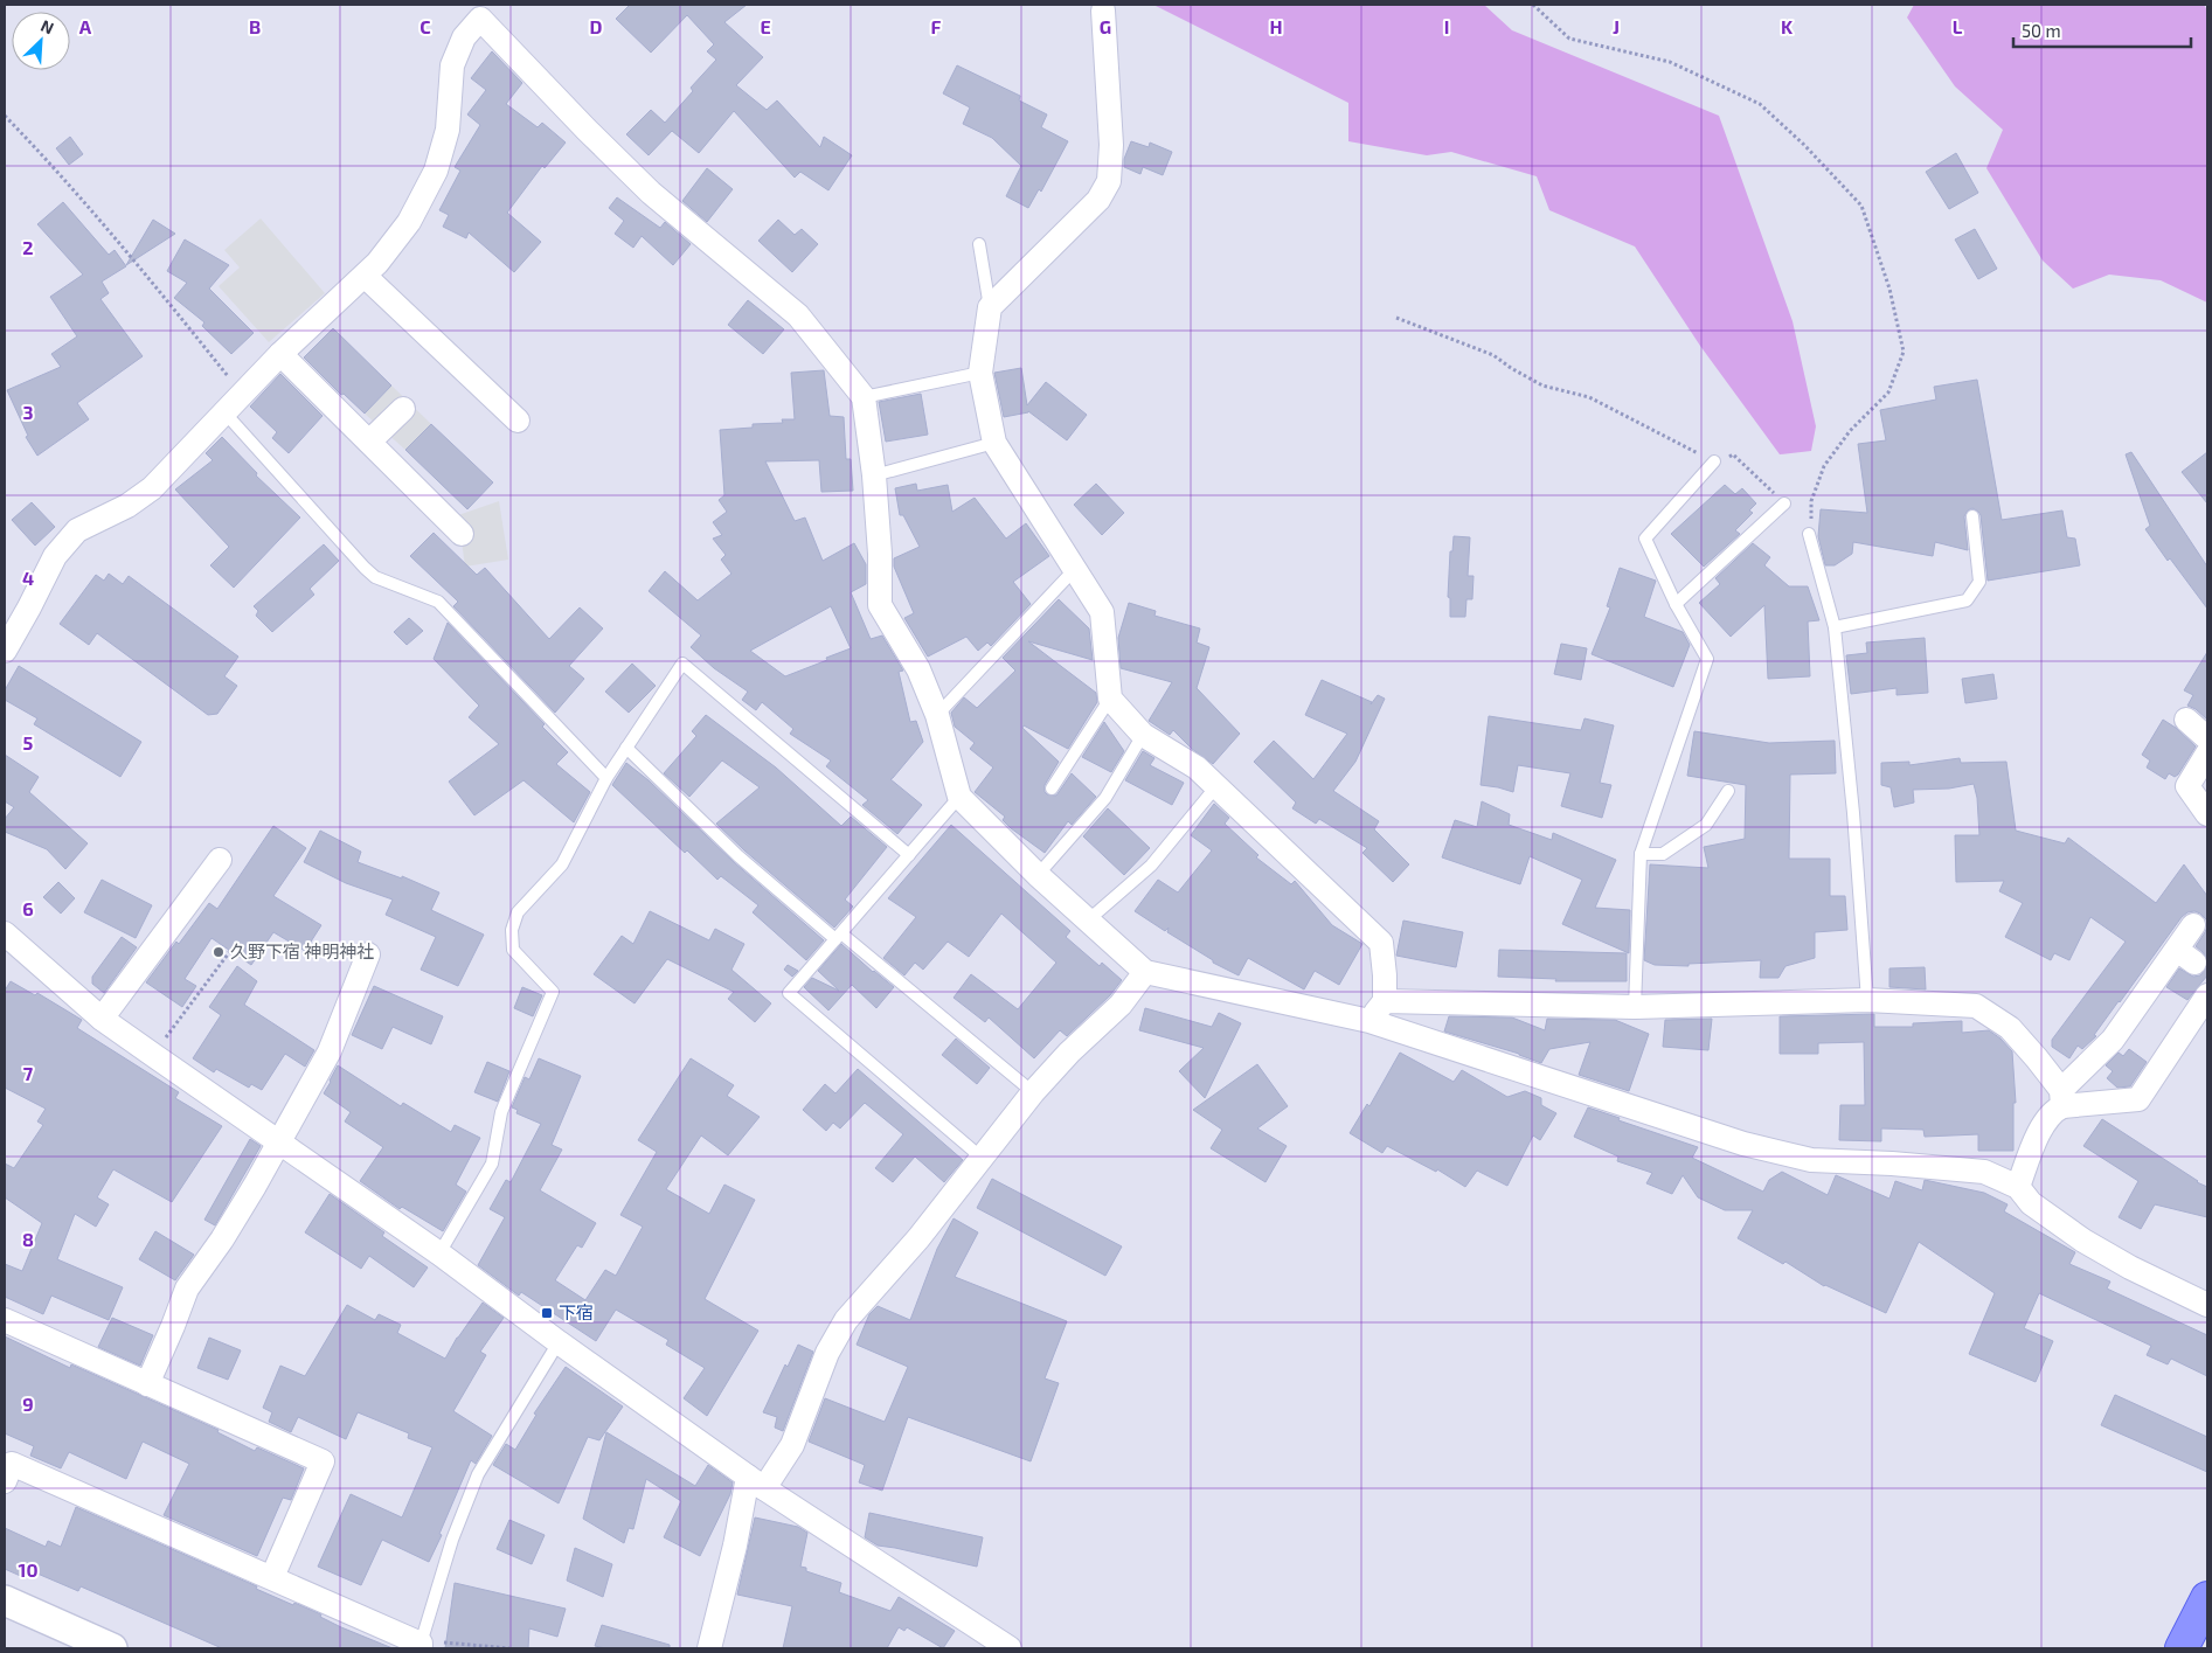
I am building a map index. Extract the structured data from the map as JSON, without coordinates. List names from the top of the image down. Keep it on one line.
{"places":{"other":["久野下宿 神明神社"],"transit":["下宿"]},"scale_bar":"50 m","north":"top right","grid":{"columns":["A","B","C","D","E","F","G","H","I","J","K","L"],"rows":["2","3","4","5","6","7","8","9","10"]}}
